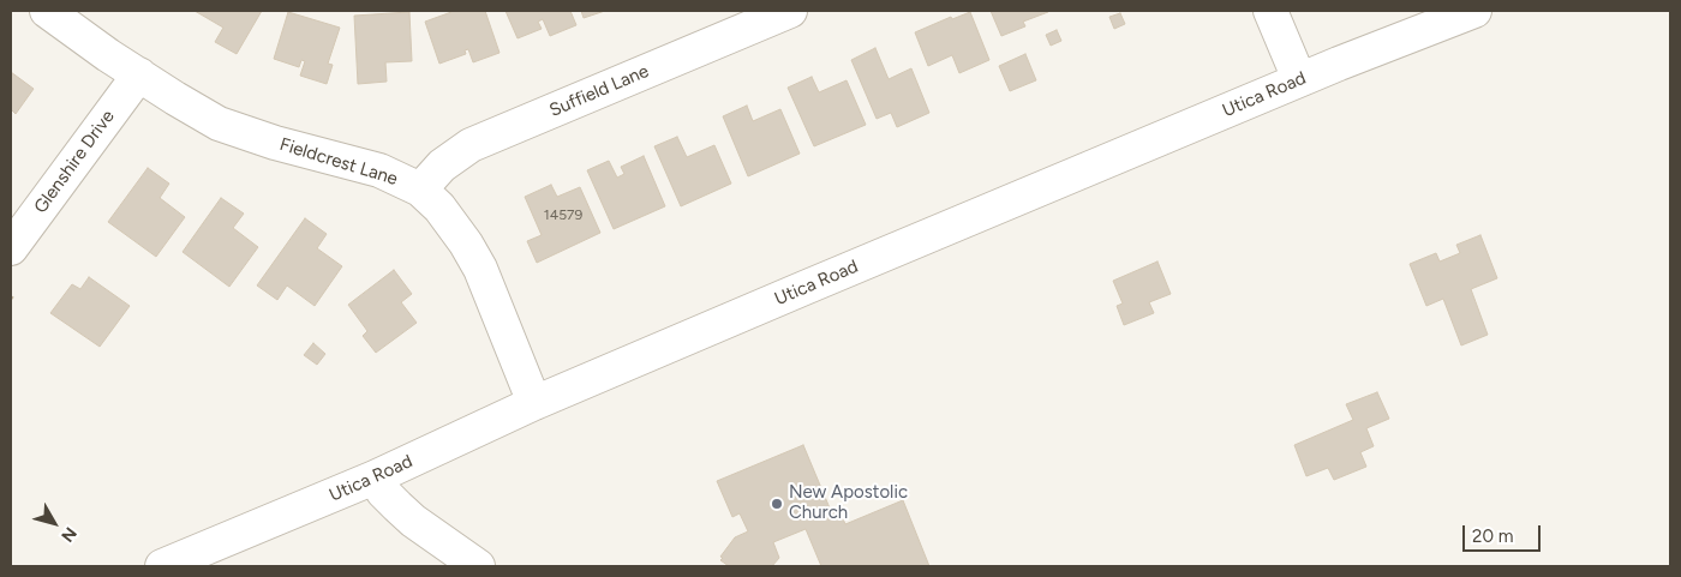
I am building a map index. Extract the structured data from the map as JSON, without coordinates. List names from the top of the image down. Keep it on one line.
{"streets":{"street":["Suffield Lane","Utica Road","Glenshire Drive","Fieldcrest Lane"]},"crossings":[["Suffield Lane","Fieldcrest Lane"],["Utica Road","Fieldcrest Lane"],["Glenshire Drive","Fieldcrest Lane"]],"places":["New Apostolic Church"],"house_numbers":["14579"],"scale_bar":"20 m","north":"bottom right"}
